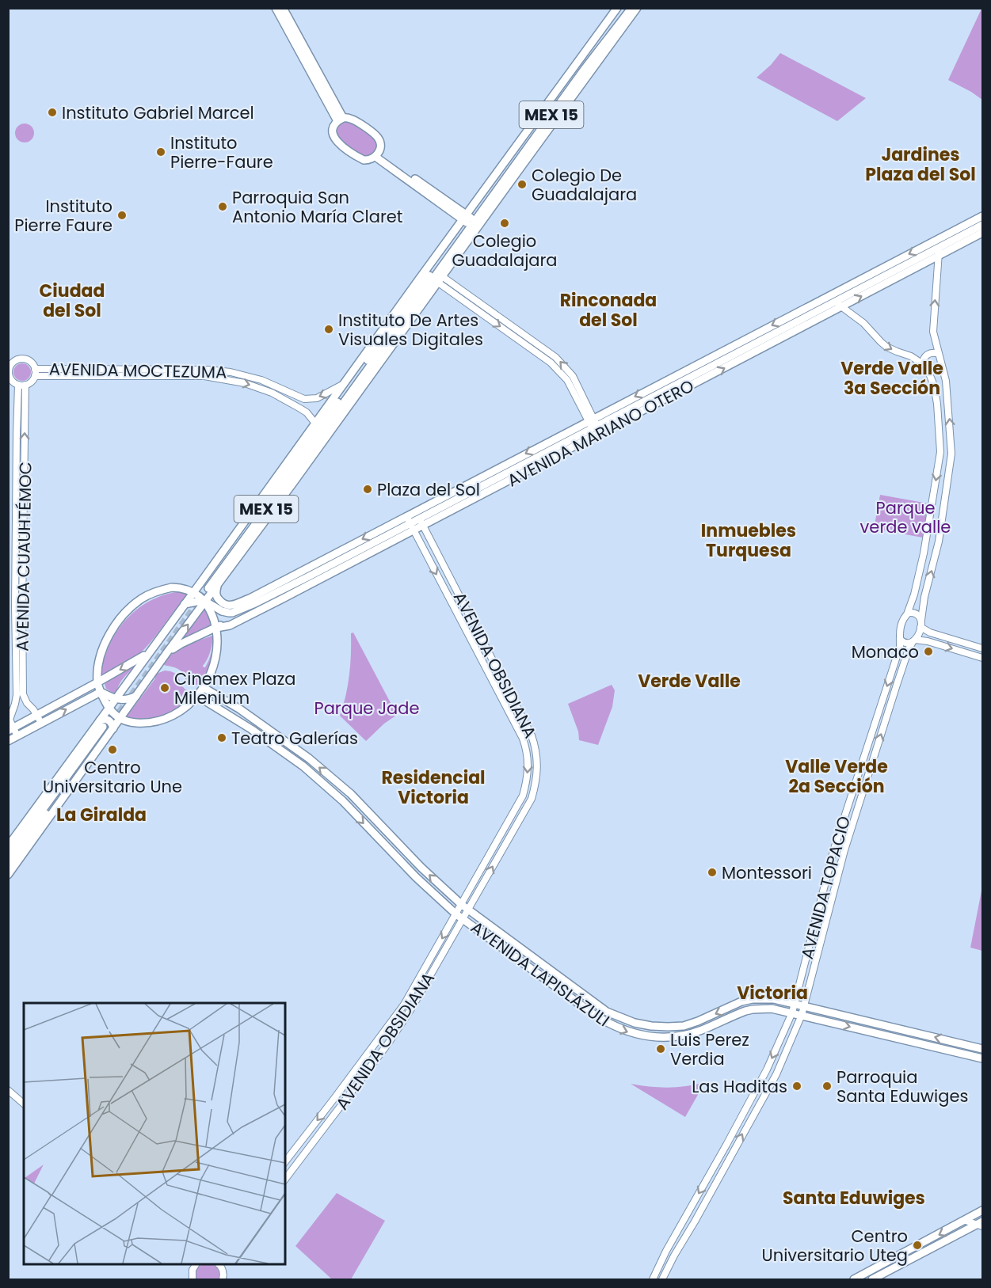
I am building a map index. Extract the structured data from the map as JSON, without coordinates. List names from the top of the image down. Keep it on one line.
{"streets":{"main road":["MEX 15","AVENIDA MARIANO OTERO","AVENIDA LAPISLÁZULI"],"street":["AVENIDA MOCTEZUMA","AVENIDA CUAUHTÉMOC","AVENIDA OBSIDIANA","AVENIDA TOPACIO"]},"crossings":[["MEX 15","AVENIDA MOCTEZUMA"],["AVENIDA MOCTEZUMA","AVENIDA CUAUHTÉMOC"],["AVENIDA MARIANO OTERO","AVENIDA OBSIDIANA"],["AVENIDA OBSIDIANA","AVENIDA LAPISLÁZULI"],["AVENIDA TOPACIO","AVENIDA LAPISLÁZULI"]],"districts":["Jardines Plaza del Sol","Ciudad del Sol","Rinconada del Sol","Verde Valle 3a Sección","Inmuebles Turquesa","Verde Valle","Valle Verde 2a Sección","Residencial Victoria","La Giralda","Victoria","Santa Eduwiges"],"parks":["Parque verde valle","Parque Jade"],"places":["Instituto Gabriel Marcel","Instituto Pierre-Faure","Colegio De Guadalajara","Parroquia San Antonio María Claret","Instituto Pierre Faure","Colegio Guadalajara","Instituto De Artes Visuales Digitales","Plaza del Sol","Monaco","Cinemex Plaza Milenium","Teatro Galerías","Centro Universitario Une","Montessori","Luis Perez Verdia","Las Haditas","Parroquia Santa Eduwiges","Centro Universitario Uteg"]}
